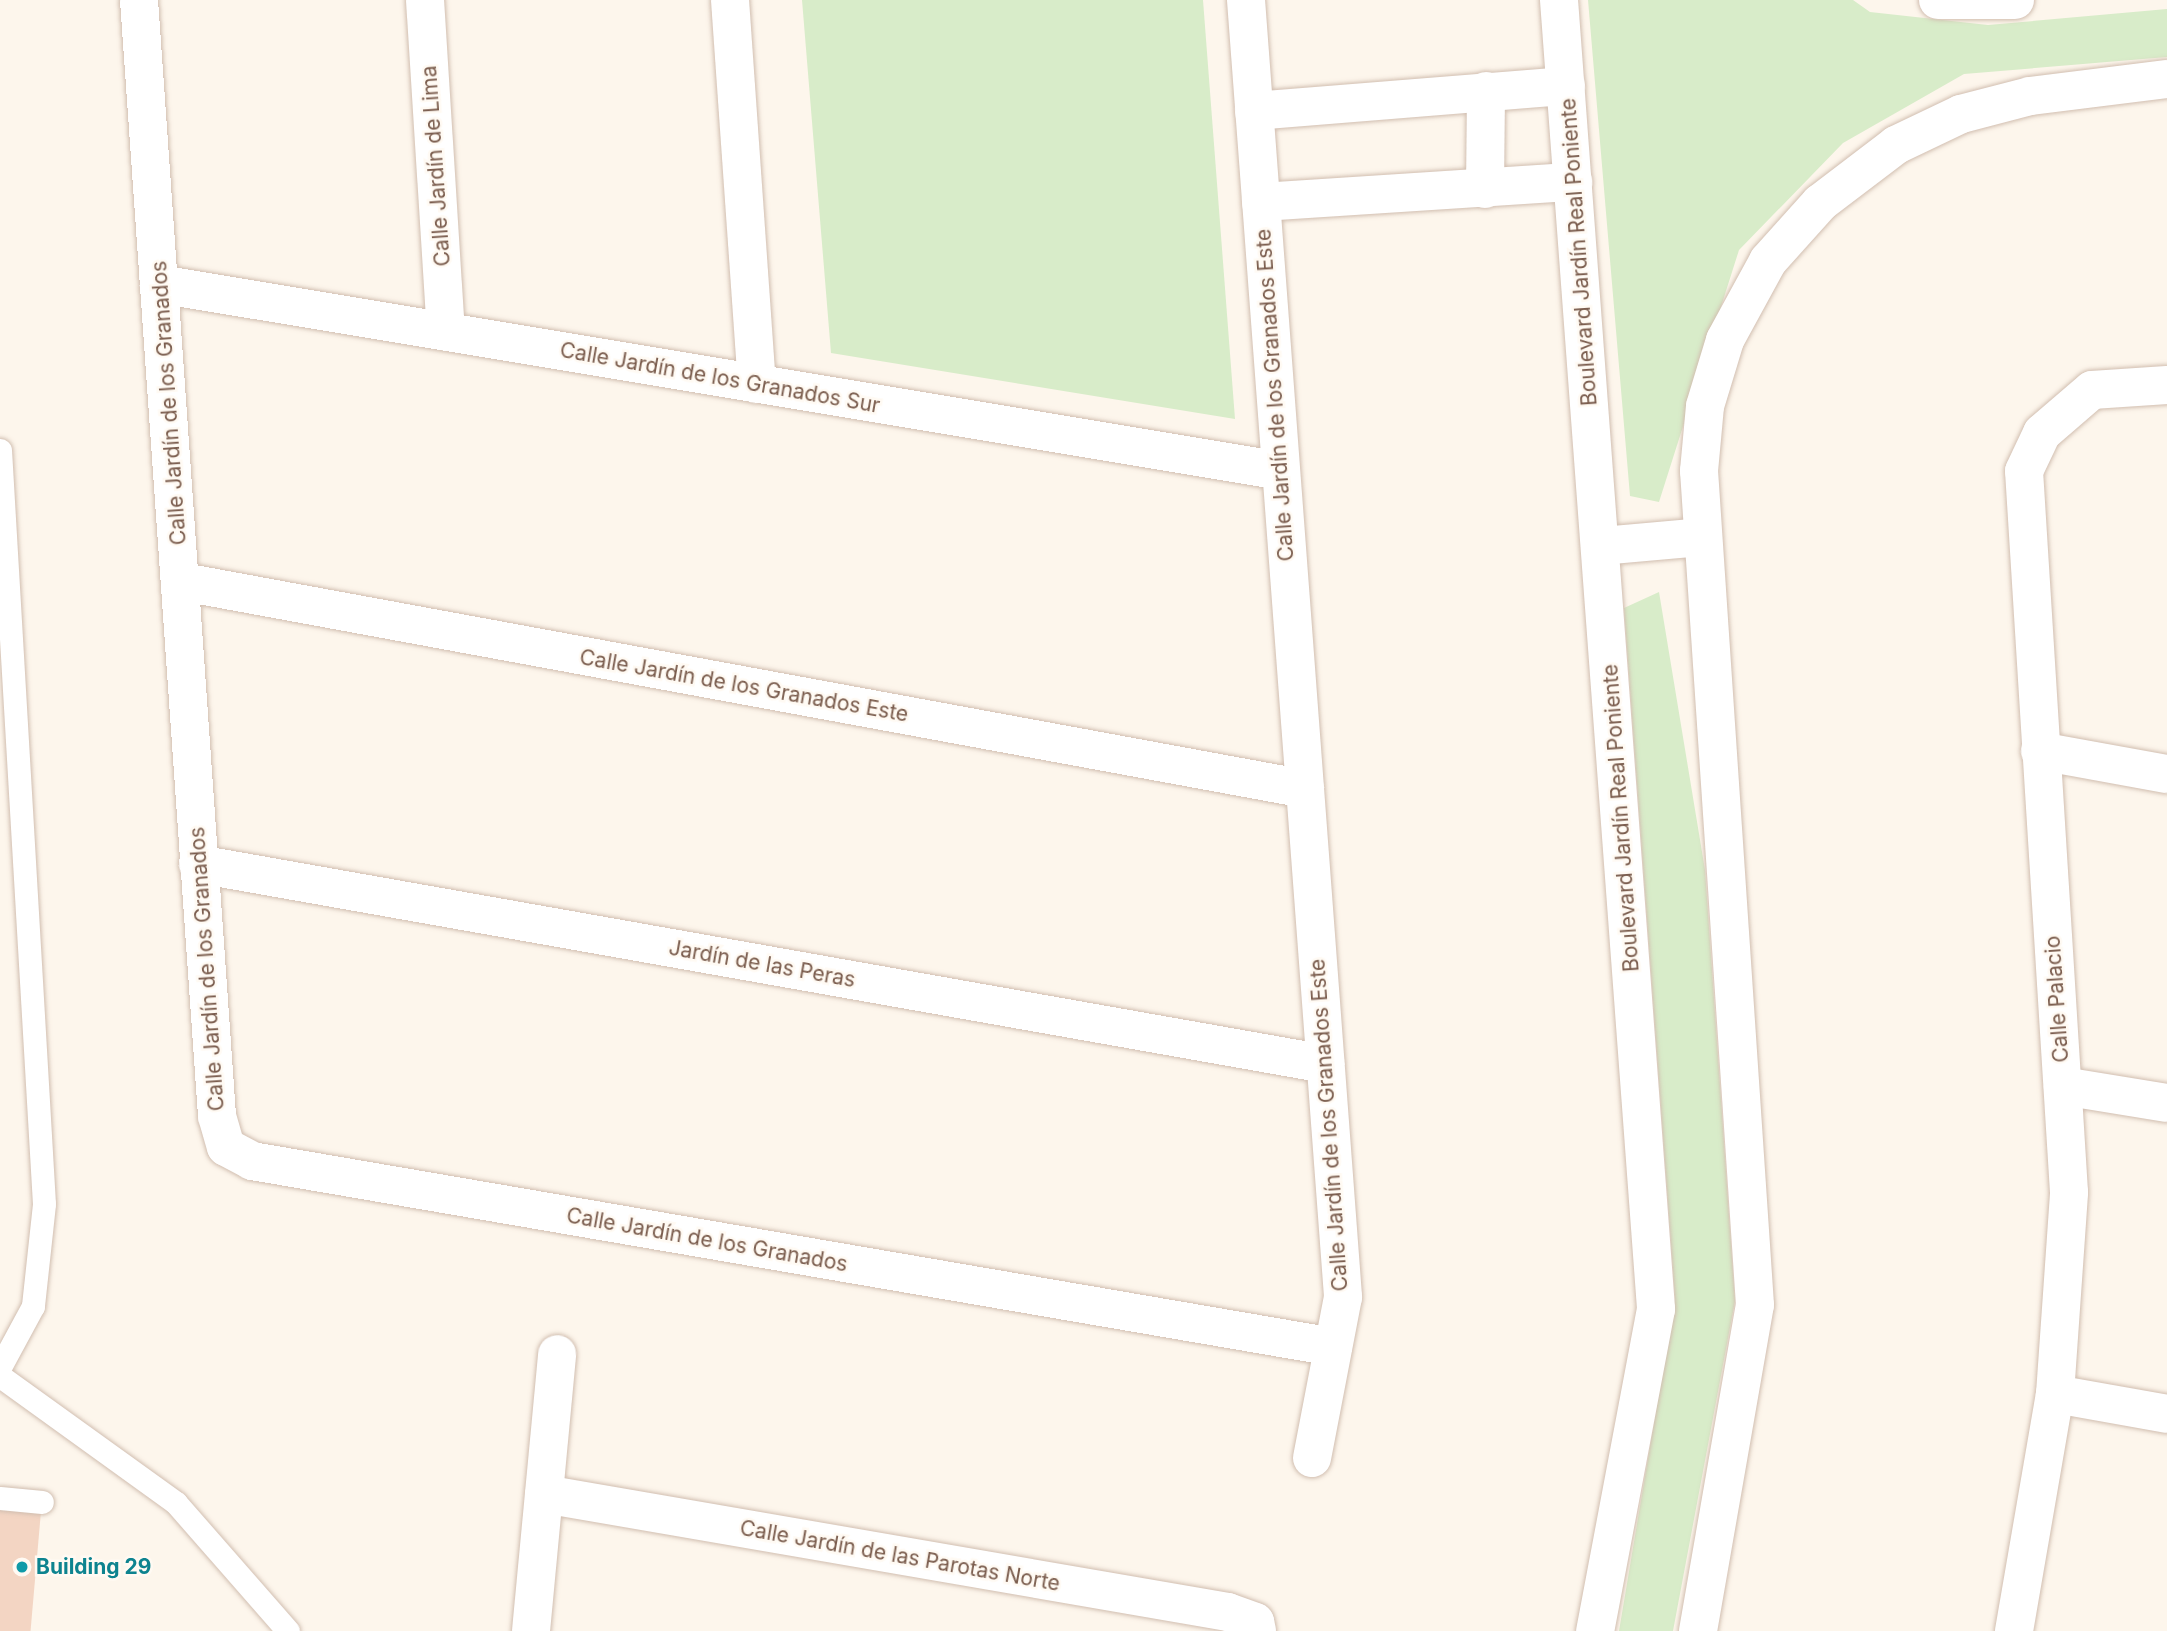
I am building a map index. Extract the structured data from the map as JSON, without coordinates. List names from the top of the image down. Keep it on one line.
{"streets":{"street":["Calle Jardín de Lima","Boulevard Jardín Real Poniente","Calle Jardín de los Granados Sur","Calle Jardín de los Granados Este","Calle Jardín de los Granados","Jardín de las Peras","Calle Palacio","Calle Jardín de las Parotas Norte"]},"crossings":[["Calle Jardín de Lima","Calle Jardín de los Granados Sur"],["Calle Jardín de los Granados Sur","Calle Jardín de los Granados Este"],["Calle Jardín de los Granados Sur","Calle Jardín de los Granados"],["Calle Jardín de los Granados Este","Calle Jardín de los Granados"],["Calle Jardín de los Granados Este","Jardín de las Peras"],["Calle Jardín de los Granados","Jardín de las Peras"]],"places":["Building 29"]}
